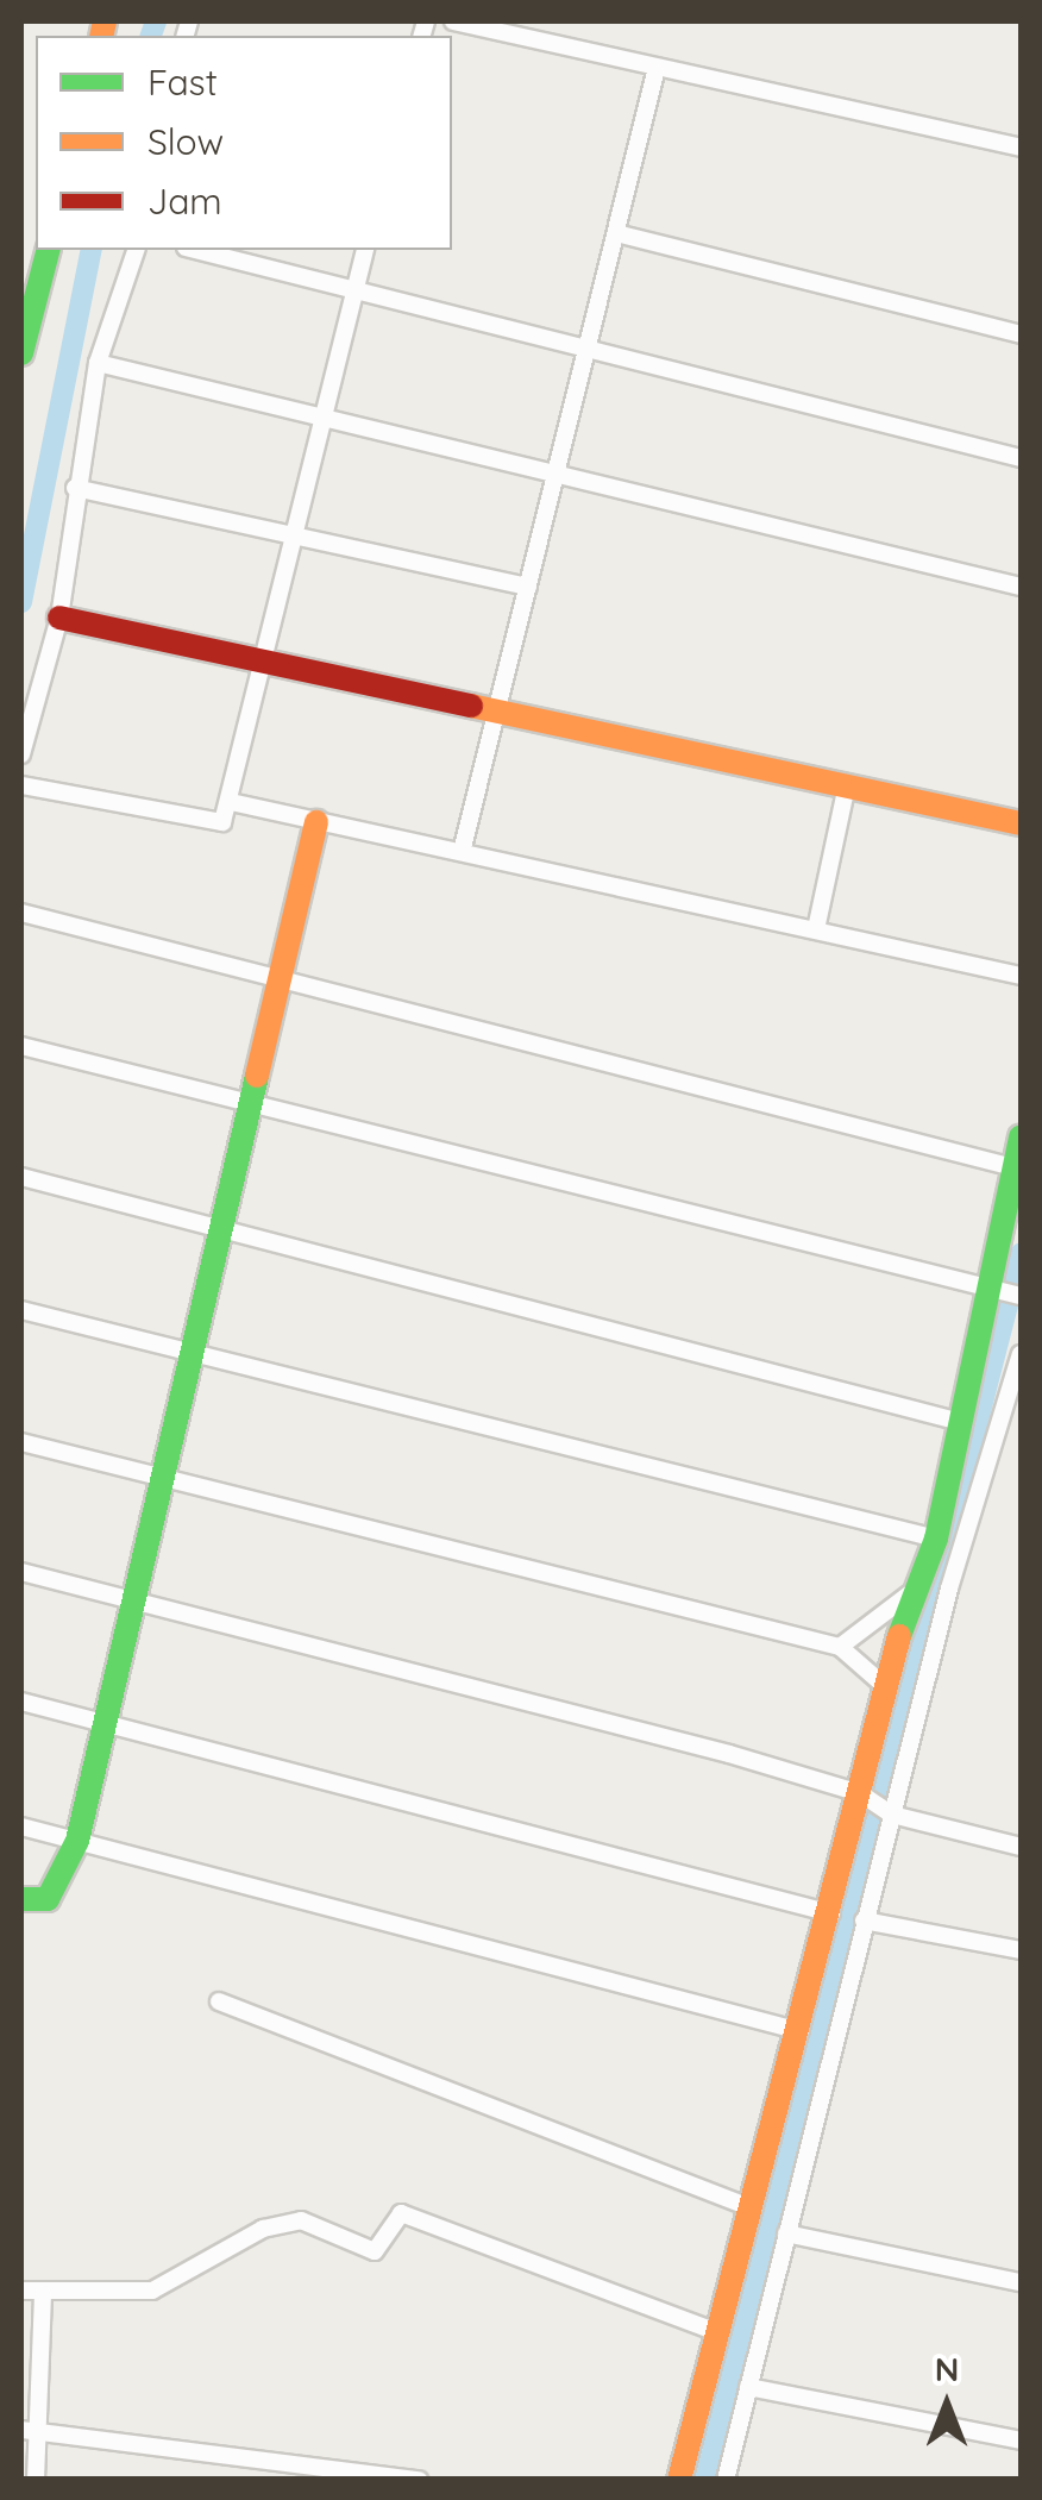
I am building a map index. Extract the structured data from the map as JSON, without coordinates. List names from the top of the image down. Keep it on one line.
{"legend":["Fast","Slow","Jam"],"north":"top"}
